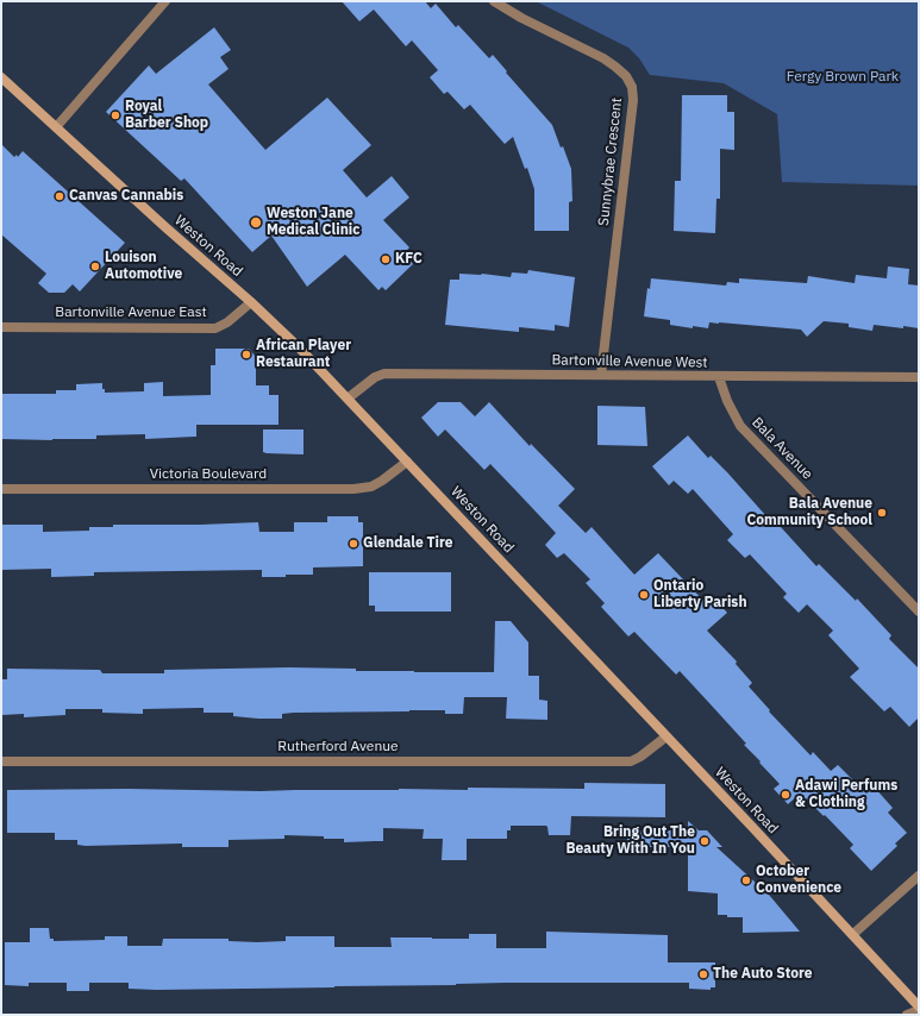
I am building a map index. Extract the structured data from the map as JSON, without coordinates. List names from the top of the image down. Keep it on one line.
{"streets":{"main road":["Weston Road"],"street":["Sunnybrae Crescent","Bartonville Avenue East","Bartonville Avenue West","Bala Avenue","Victoria Boulevard","Rutherford Avenue"]},"crossings":[["Sunnybrae Crescent","Bartonville Avenue West"],["Weston Road","Bartonville Avenue East"],["Weston Road","Bartonville Avenue West"],["Weston Road","Victoria Boulevard"],["Weston Road","Rutherford Avenue"],["Bartonville Avenue West","Bala Avenue"]],"parks":["Fergy Brown Park"],"places":["Royal Barber Shop","Canvas Cannabis","Weston Jane Medical Clinic","KFC","Louison Automotive","African Player Restaurant","Bala Avenue Community School","Glendale Tire","Ontario Liberty Parish","Adawi Perfums & Clothing","Bring Out The Beauty With In You","October Convenience","The Auto Store"]}
